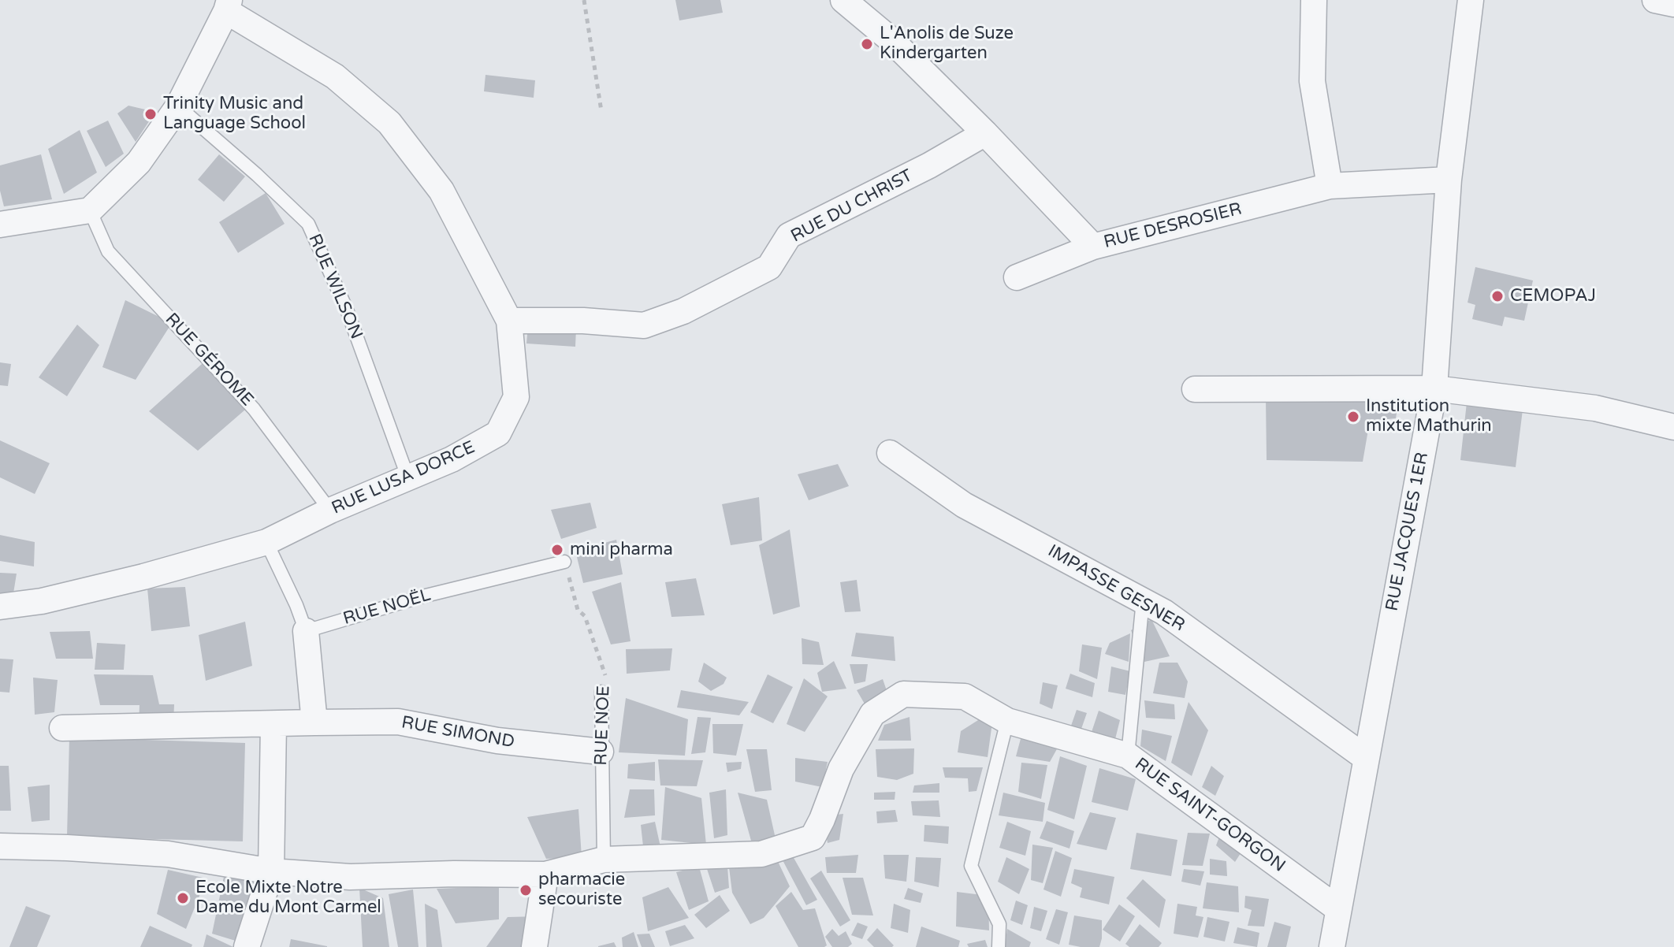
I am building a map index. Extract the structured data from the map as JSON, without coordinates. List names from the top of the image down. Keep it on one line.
{"streets":{"street":["RUE DU CHRIST","RUE DESROSIER","RUE LUSA DORCE","RUE JACQUES 1ER","IMPASSE GESNER","RUE SIMOND","RUE SAINT-GORGON"],"lane":["RUE WILSON","RUE GÉROME","RUE NOËL","RUE NOE"]},"crossings":[["RUE DU CHRIST","RUE DESROSIER"],["RUE DU CHRIST","RUE LUSA DORCE"],["RUE DESROSIER","RUE JACQUES 1ER"],["RUE WILSON","RUE LUSA DORCE"],["RUE GÉROME","RUE LUSA DORCE"],["RUE JACQUES 1ER","IMPASSE GESNER"],["RUE JACQUES 1ER","RUE SAINT-GORGON"],["RUE NOËL","RUE NOE"],["RUE NOE","RUE SIMOND"],["RUE NOE","RUE SAINT-GORGON"]],"places":["L'Anolis de Suze Kindergarten","Trinity Music and Language School","CEMOPAJ","Institution mixte Mathurin","mini pharma","pharmacie secouriste","Ecole Mixte Notre Dame du Mont Carmel"]}
